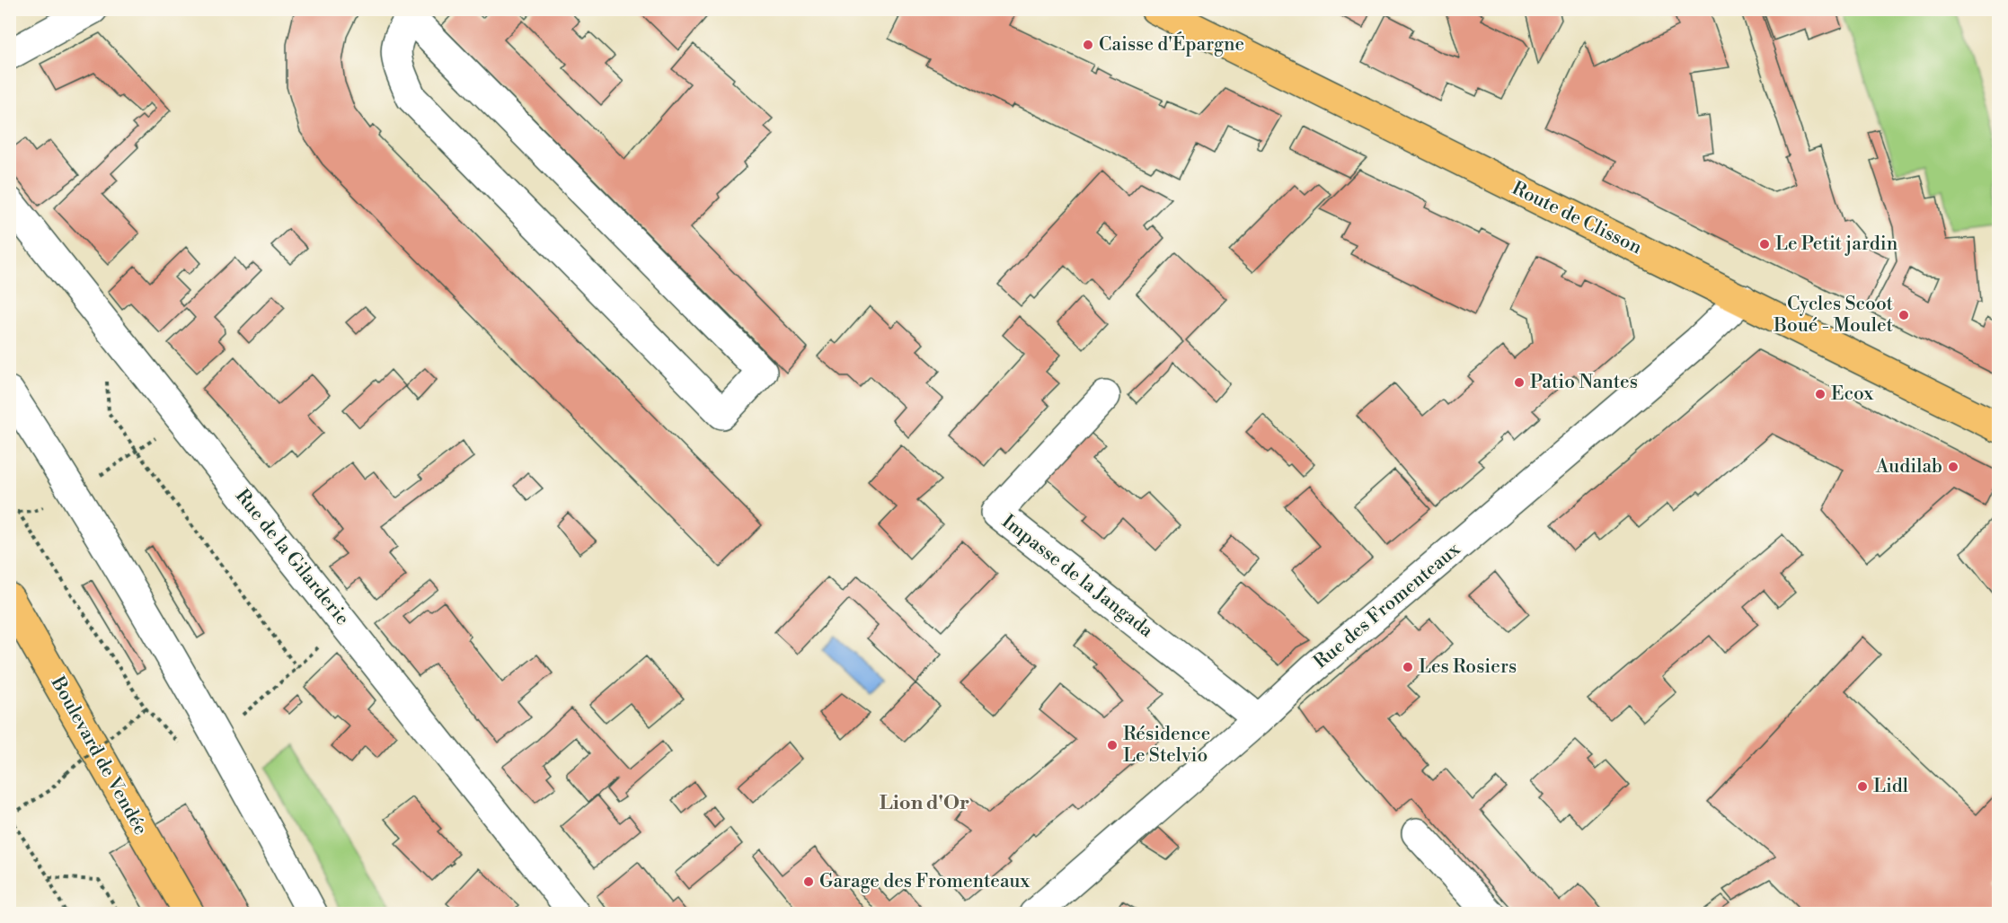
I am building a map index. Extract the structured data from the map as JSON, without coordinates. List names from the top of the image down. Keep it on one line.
{"streets":{"main road":["Route de Clisson","Boulevard de Vendée"],"street":["Rue de la Gilarderie","Impasse de la Jangada","Rue des Fromenteaux"]},"crossings":[["Route de Clisson","Rue des Fromenteaux"],["Impasse de la Jangada","Rue des Fromenteaux"]],"districts":["Lion d'Or"],"places":["Caisse d'Épargne","Le Petit jardin","Cycles Scoot Boué - Moulet","Patio Nantes","Ecox","Audilab","Les Rosiers","Résidence Le Stelvio","Lidl","Garage des Fromenteaux"]}
